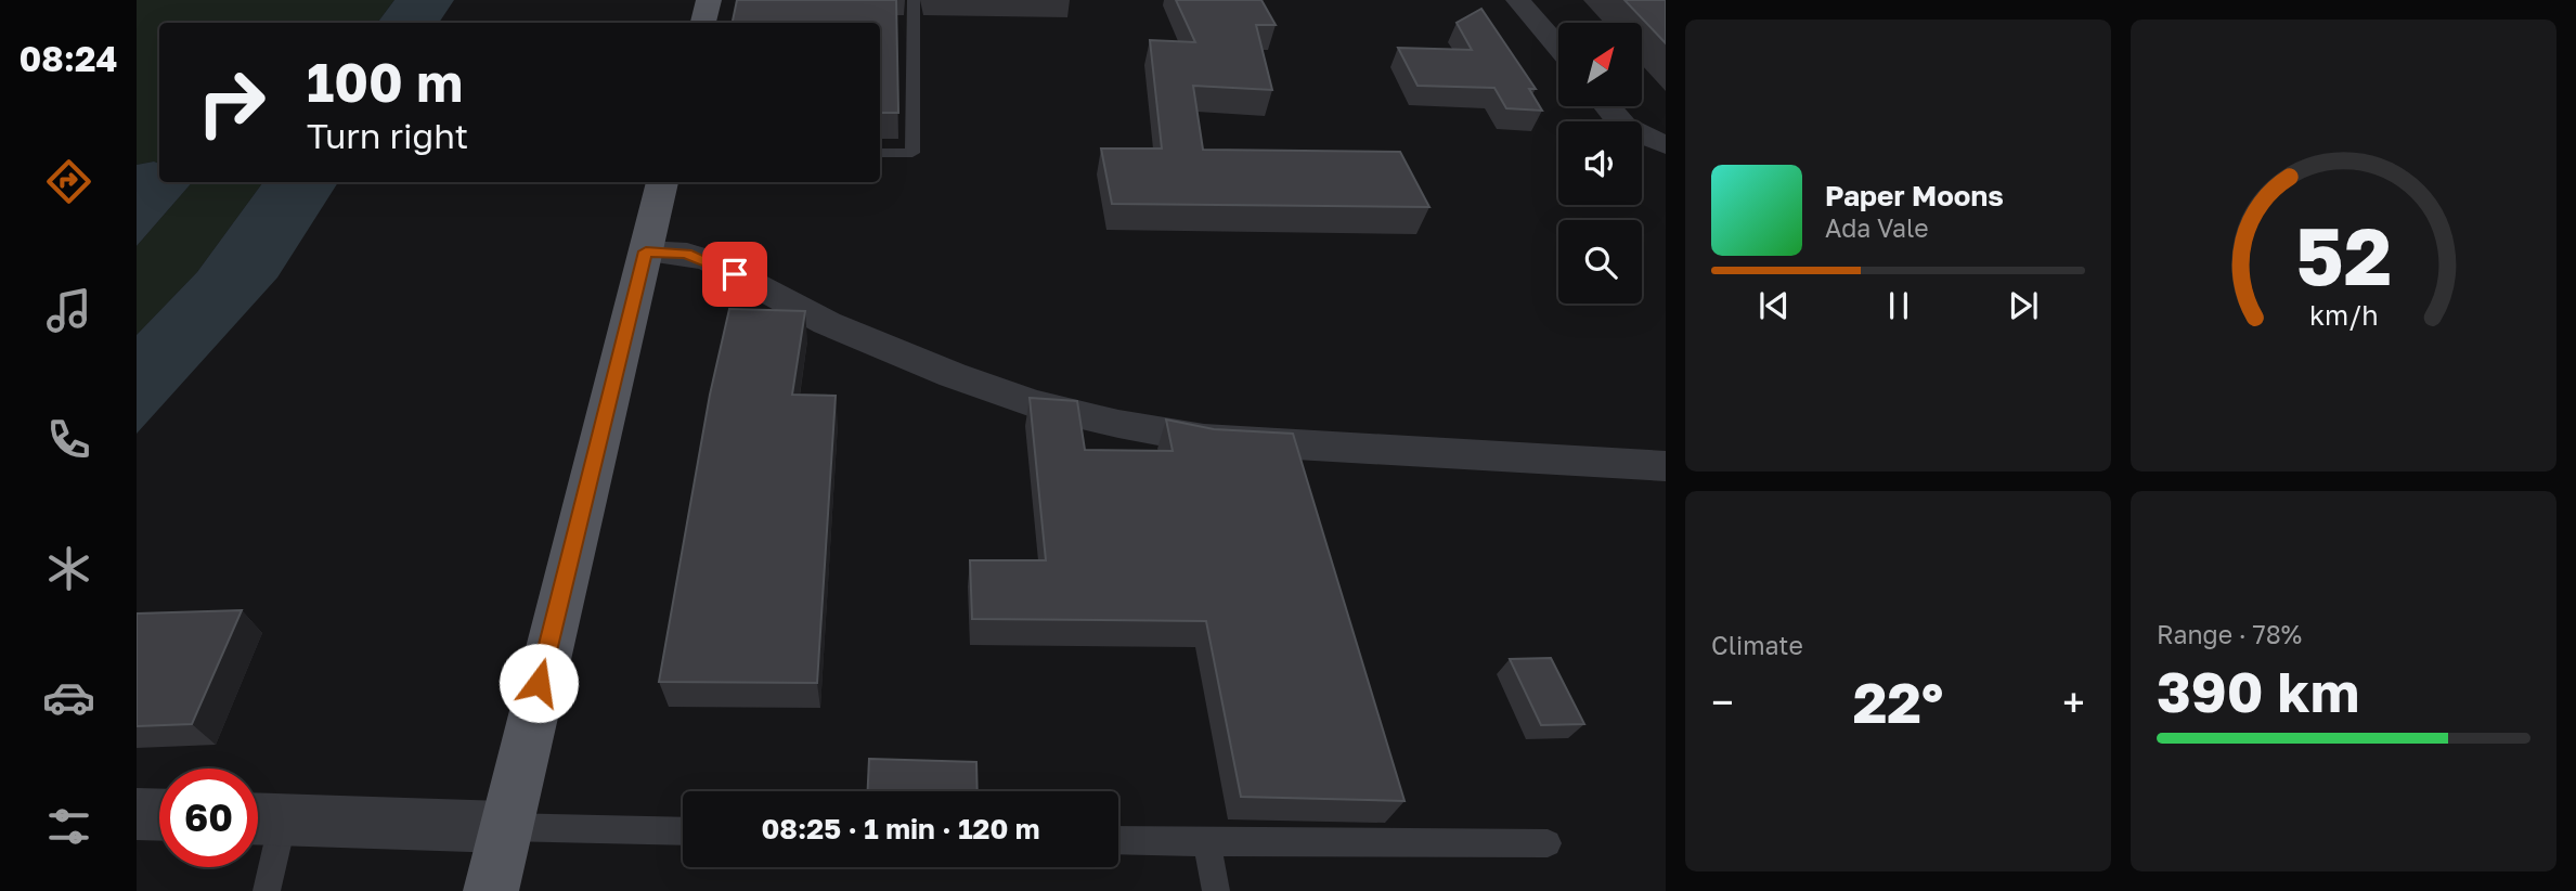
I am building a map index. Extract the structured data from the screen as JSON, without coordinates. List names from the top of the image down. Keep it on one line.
{"north":"top right","page":{"tabs":"08:24","turn":["100 m","Turn right"],"song":["Paper Moons","Ada Vale"],"tile":["Climate",["Range · 78%","390 km"]],"heat":["−","22°","+"],"limit":"60","trip":"08:25 · 1 min · 120 m","gauge":["52","km/h"]}}
